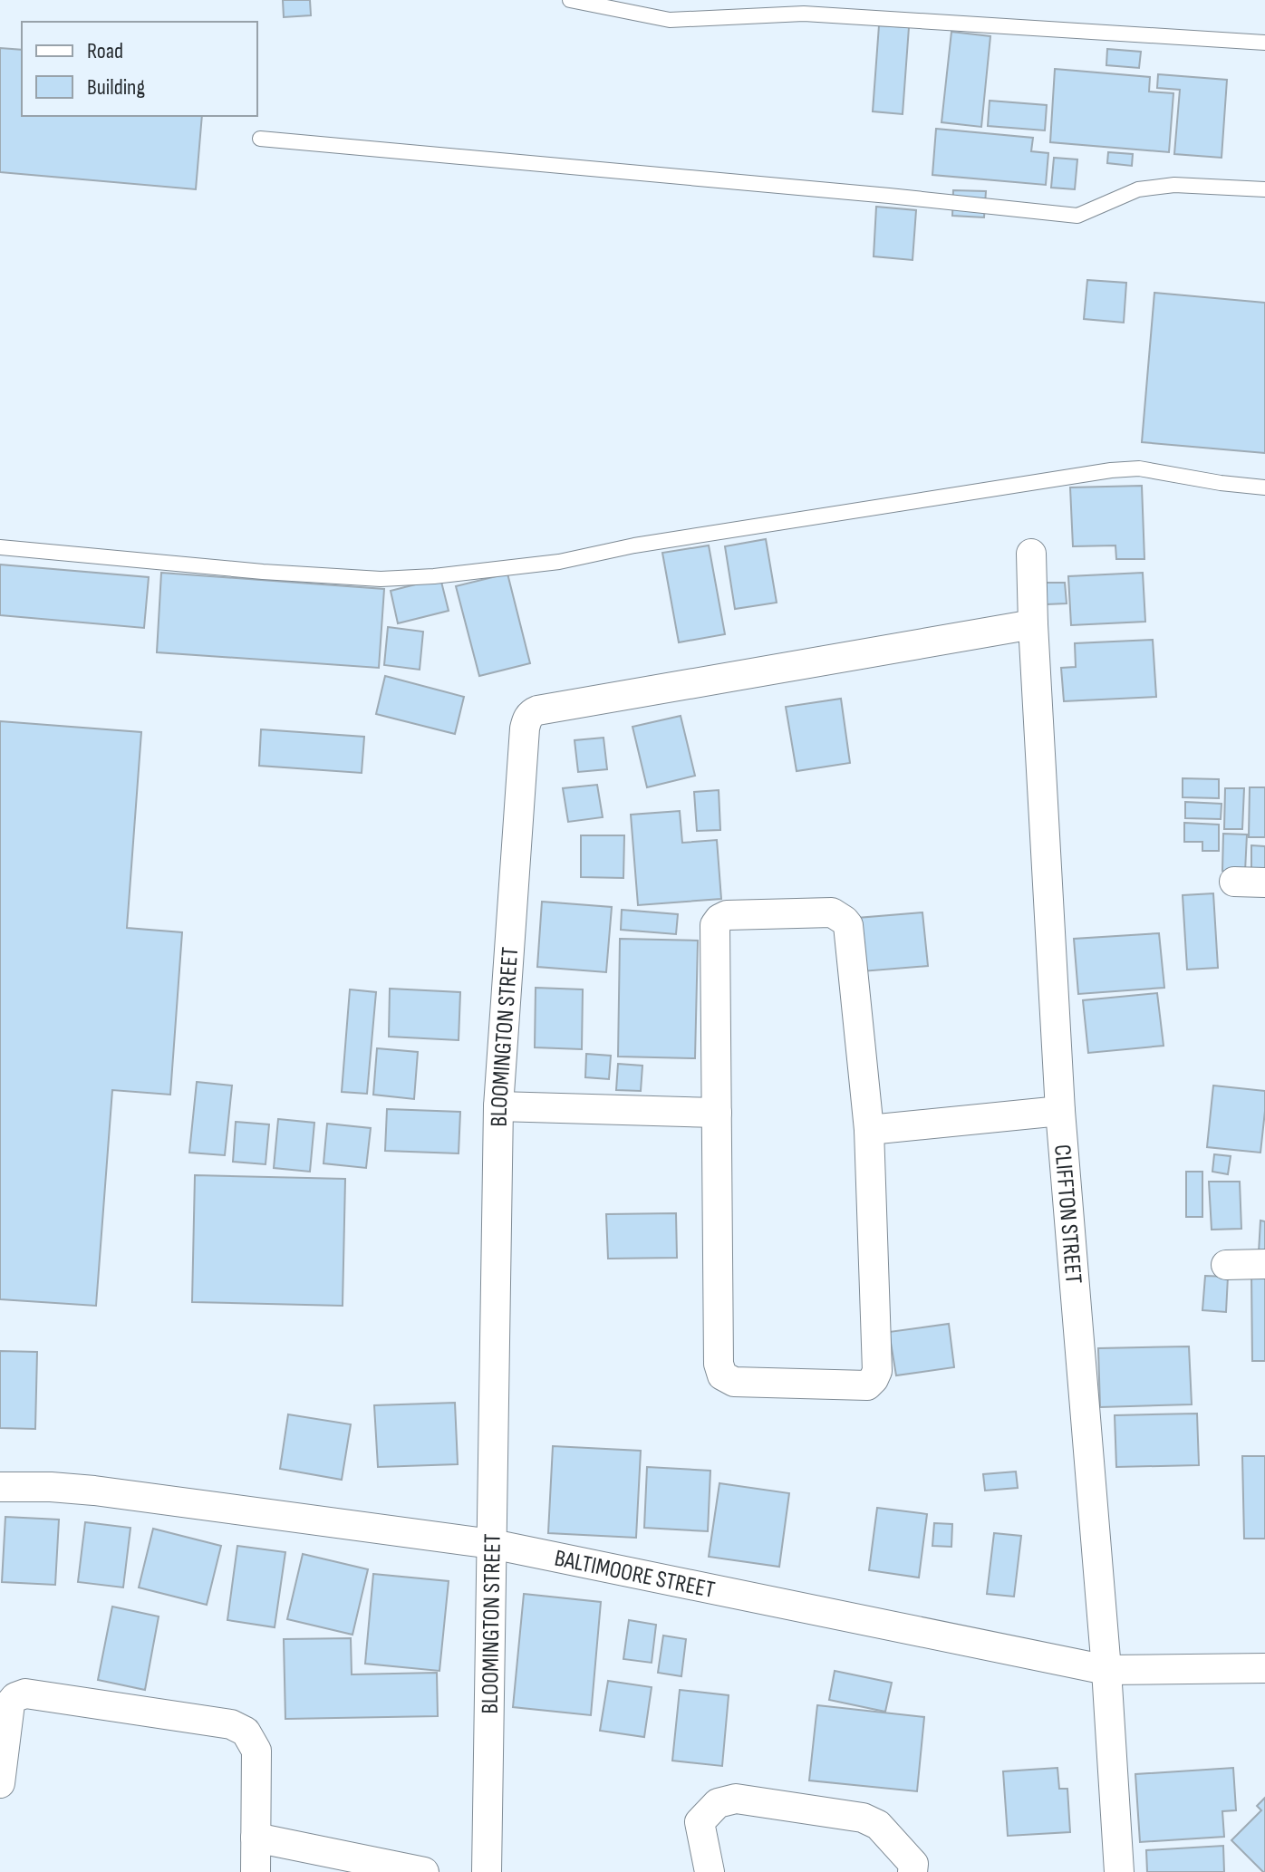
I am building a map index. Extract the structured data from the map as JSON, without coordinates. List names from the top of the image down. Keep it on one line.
{"streets":{"street":["BLOOMINGTON STREET","CLIFFTON STREET","BALTIMOORE STREET"]},"crossings":[["BLOOMINGTON STREET","CLIFFTON STREET"],["BLOOMINGTON STREET","BALTIMOORE STREET"],["CLIFFTON STREET","BALTIMOORE STREET"]],"legend":["Road","Building"]}
